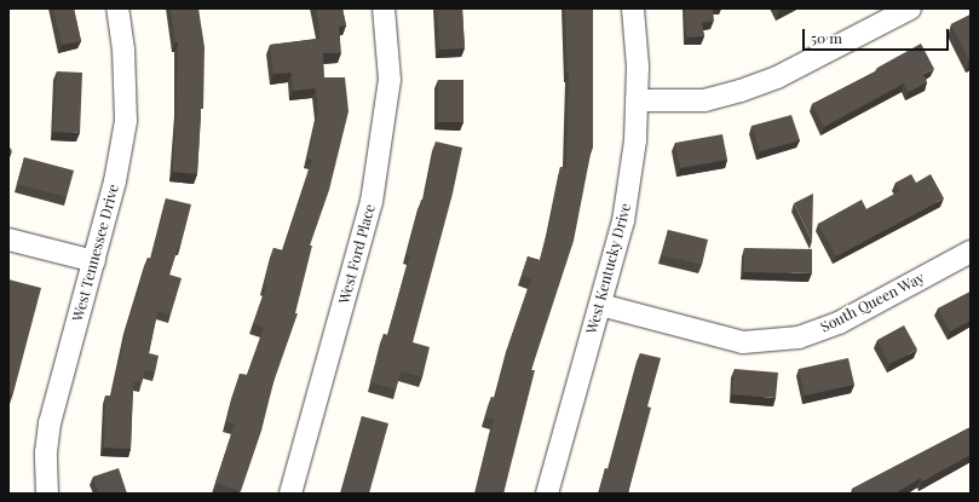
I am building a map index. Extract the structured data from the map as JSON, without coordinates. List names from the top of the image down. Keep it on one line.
{"streets":{"street":["West Tennessee Drive","West Ford Place","West Kentucky Drive","South Queen Way"]},"crossings":[["West Kentucky Drive","South Queen Way"]],"scale_bar":"50 m"}
